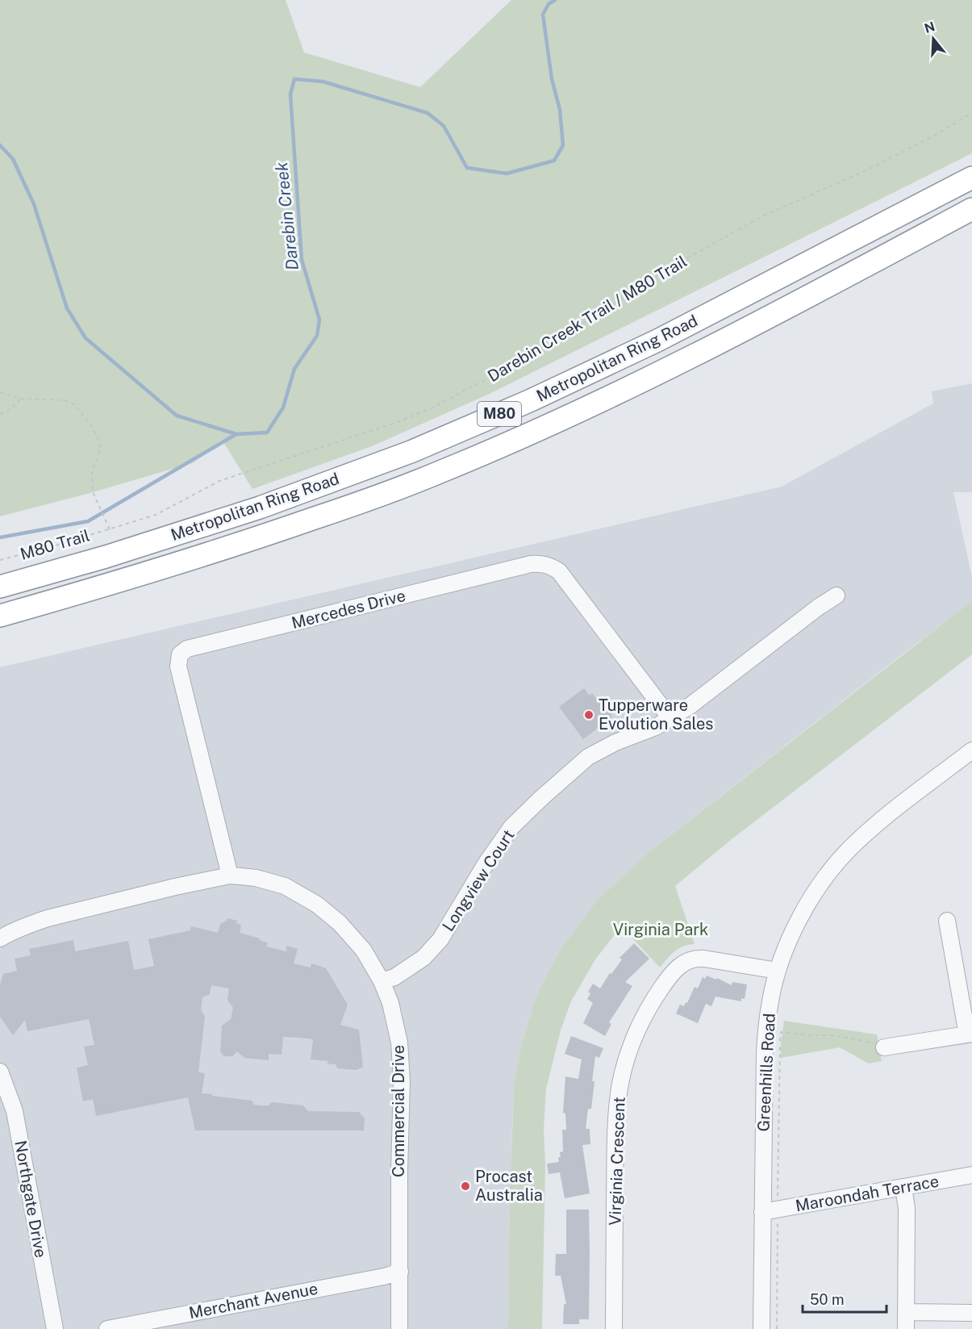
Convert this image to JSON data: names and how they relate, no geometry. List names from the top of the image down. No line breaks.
{"streets":{"highway":["Metropolitan Ring Road","M80"],"street":["Mercedes Drive","Longview Court","Greenhills Road","Commercial Drive","Virginia Crescent","Maroondah Terrace","Northgate Drive","Merchant Avenue"],"path":["Darebin Creek Trail / M80 Trail","M80 Trail"]},"crossings":[["Darebin Creek Trail / M80 Trail","M80 Trail"],["Mercedes Drive","Longview Court"],["Mercedes Drive","Commercial Drive"],["Longview Court","Commercial Drive"],["Greenhills Road","Virginia Crescent"],["Greenhills Road","Maroondah Terrace"],["Commercial Drive","Merchant Avenue"]],"water":["Darebin Creek"],"parks":["Virginia Park"],"places":["Tupperware Evolution Sales","Procast Australia"],"scale_bar":"50 m","north":"top"}
